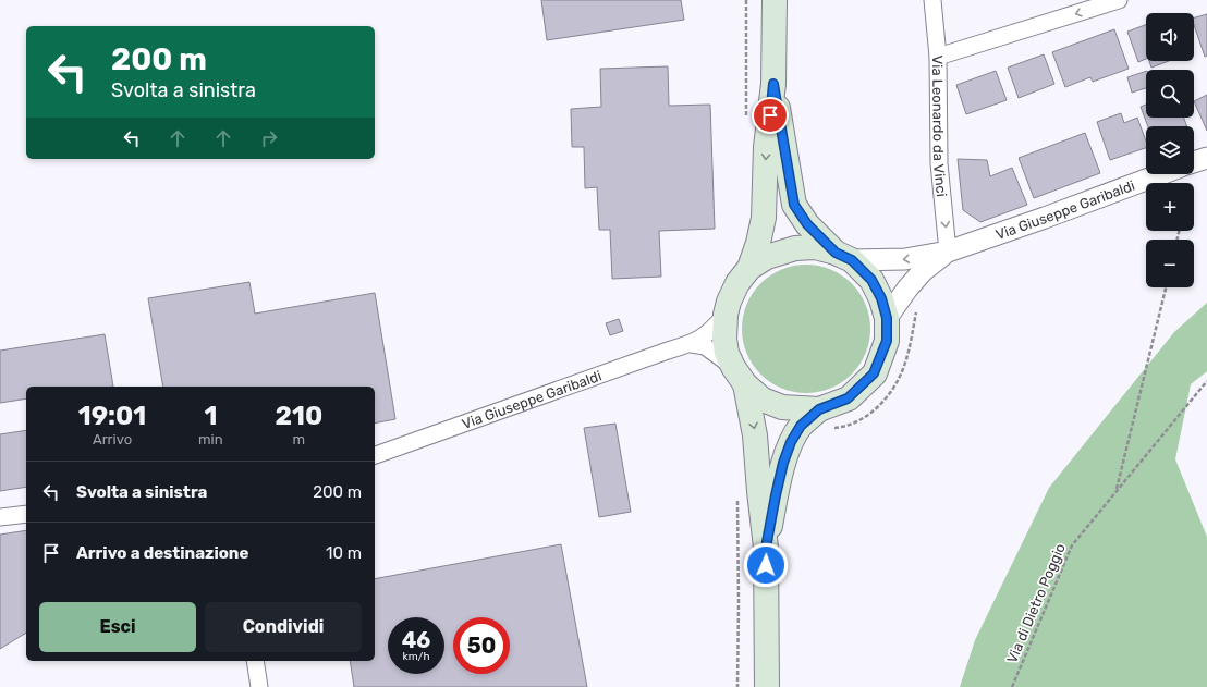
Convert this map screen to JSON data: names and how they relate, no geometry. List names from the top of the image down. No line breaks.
{"streets":{"street":["Via Leonardo da Vinci","Via Giuseppe Garibaldi"],"path":["Via di Dietro Poggio"]},"crossings":[["Via Leonardo da Vinci","Via Giuseppe Garibaldi"]],"one_way":["Via Leonardo da Vinci"],"page":{"map_buttons":["+","−"],"turn":["200 m","Svolta a sinistra"],"eta":["19:01","Arrivo","1","min","210","m"],"list":[{"name":"Svolta a sinistra","value":"200 m"},{"name":"Arrivo a destinazione","value":"10 m"}],"buttons":["Esci","Condividi"],"speed":"46 km/h","limit":"50"}}
